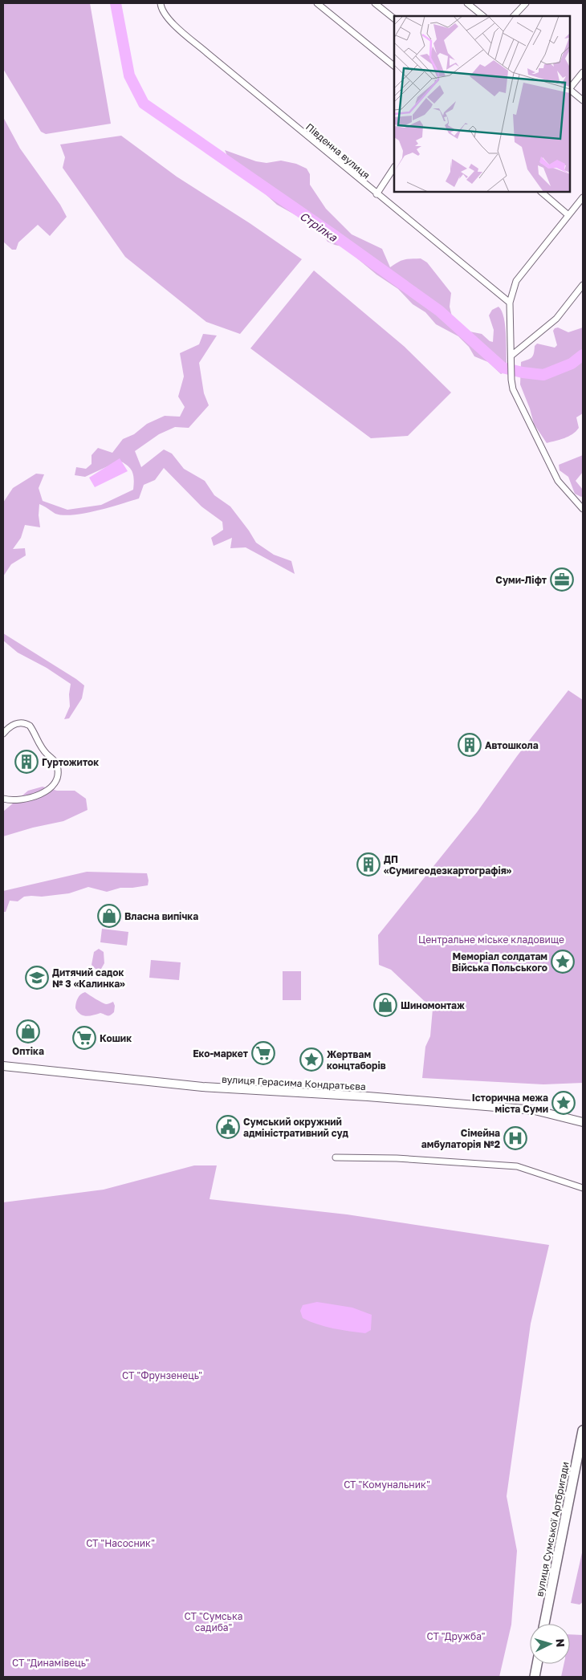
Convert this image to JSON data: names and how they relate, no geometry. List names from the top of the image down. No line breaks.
{"streets":{"main road":["вулиця Герасима Кондратьєва","вулиця Сумської Артбригади"],"street":["Південна вулиця"]},"water":["Стрілка"],"parks":["Центральне міське кладовище","СТ \"Фрунзенець\"","СТ \"Комунальник\"","СТ \"Насосник\"","СТ \"Сумська садиба\"","СТ \"Дружба\"","СТ \"Динамівець\""],"places":{"office":["Суми-Ліфт"],"building":["Автошкола","Гуртожиток","ДП «Сумигеодезкартографія»"],"shop":["Власна випічка","Шиномонтаж","Оптіка"],"place":["Меморіал солдатам Війська Польського","Жертвам концтаборів","Історична межа міста Суми"],"school or university":["Дитячий садок № 3 «Калинка»"],"supermarket":["Кошик","Еко-маркет"],"public building":["Сумський окружний адміністративний суд"],"hospital":["Сімейна амбулаторія №2"]},"north":"right"}
